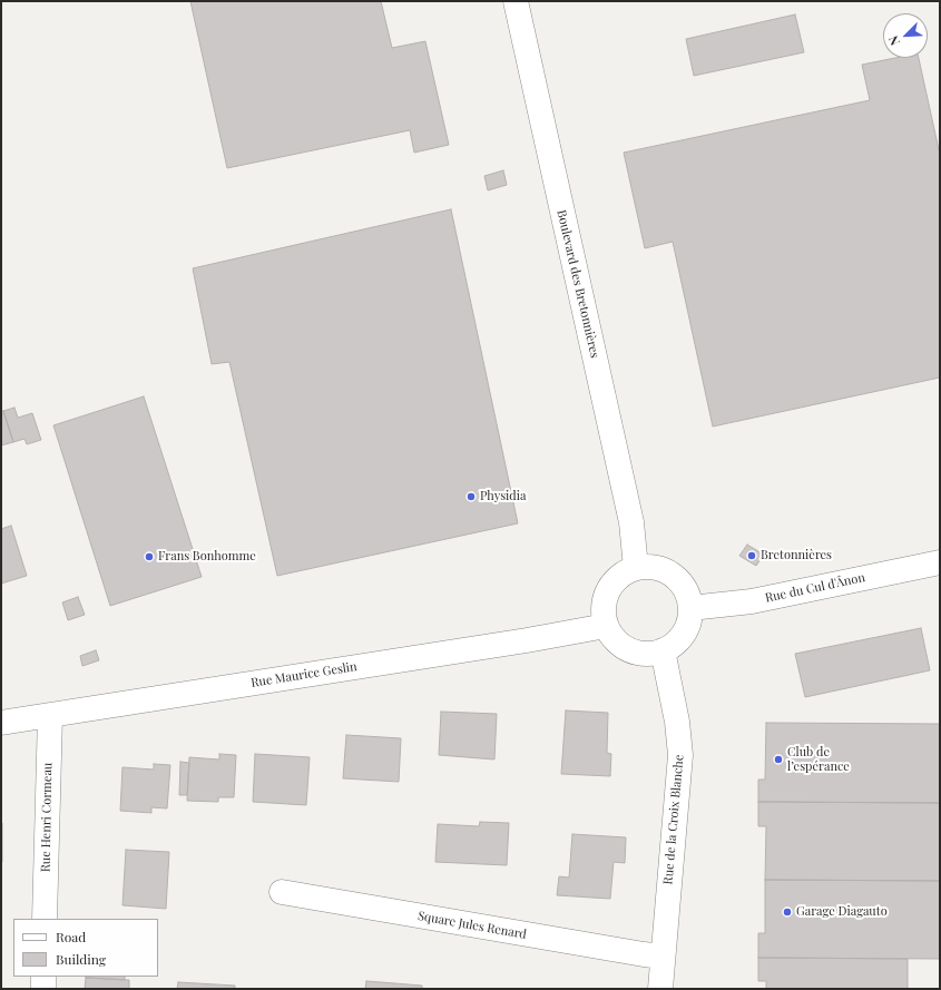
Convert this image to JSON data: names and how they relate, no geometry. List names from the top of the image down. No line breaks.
{"streets":{"street":["Boulevard des Bretonnières","Rue du Cul d'Ânon","Rue Maurice Geslin","Rue Henri Cormeau","Rue de la Croix Blanche","Square Jules Renard"]},"crossings":[["Boulevard des Bretonnières","Rue du Cul d'Ânon"],["Boulevard des Bretonnières","Rue Maurice Geslin"],["Boulevard des Bretonnières","Rue de la Croix Blanche"],["Rue du Cul d'Ânon","Rue Maurice Geslin"],["Rue du Cul d'Ânon","Rue de la Croix Blanche"],["Rue Maurice Geslin","Rue Henri Cormeau"],["Rue Maurice Geslin","Rue de la Croix Blanche"],["Rue de la Croix Blanche","Square Jules Renard"]],"places":["Physidia","Bretonnières","Frans Bonhomme","Club de l’espérance","Garage Diagauto"],"legend":["Road","Building"],"north":"bottom left"}
